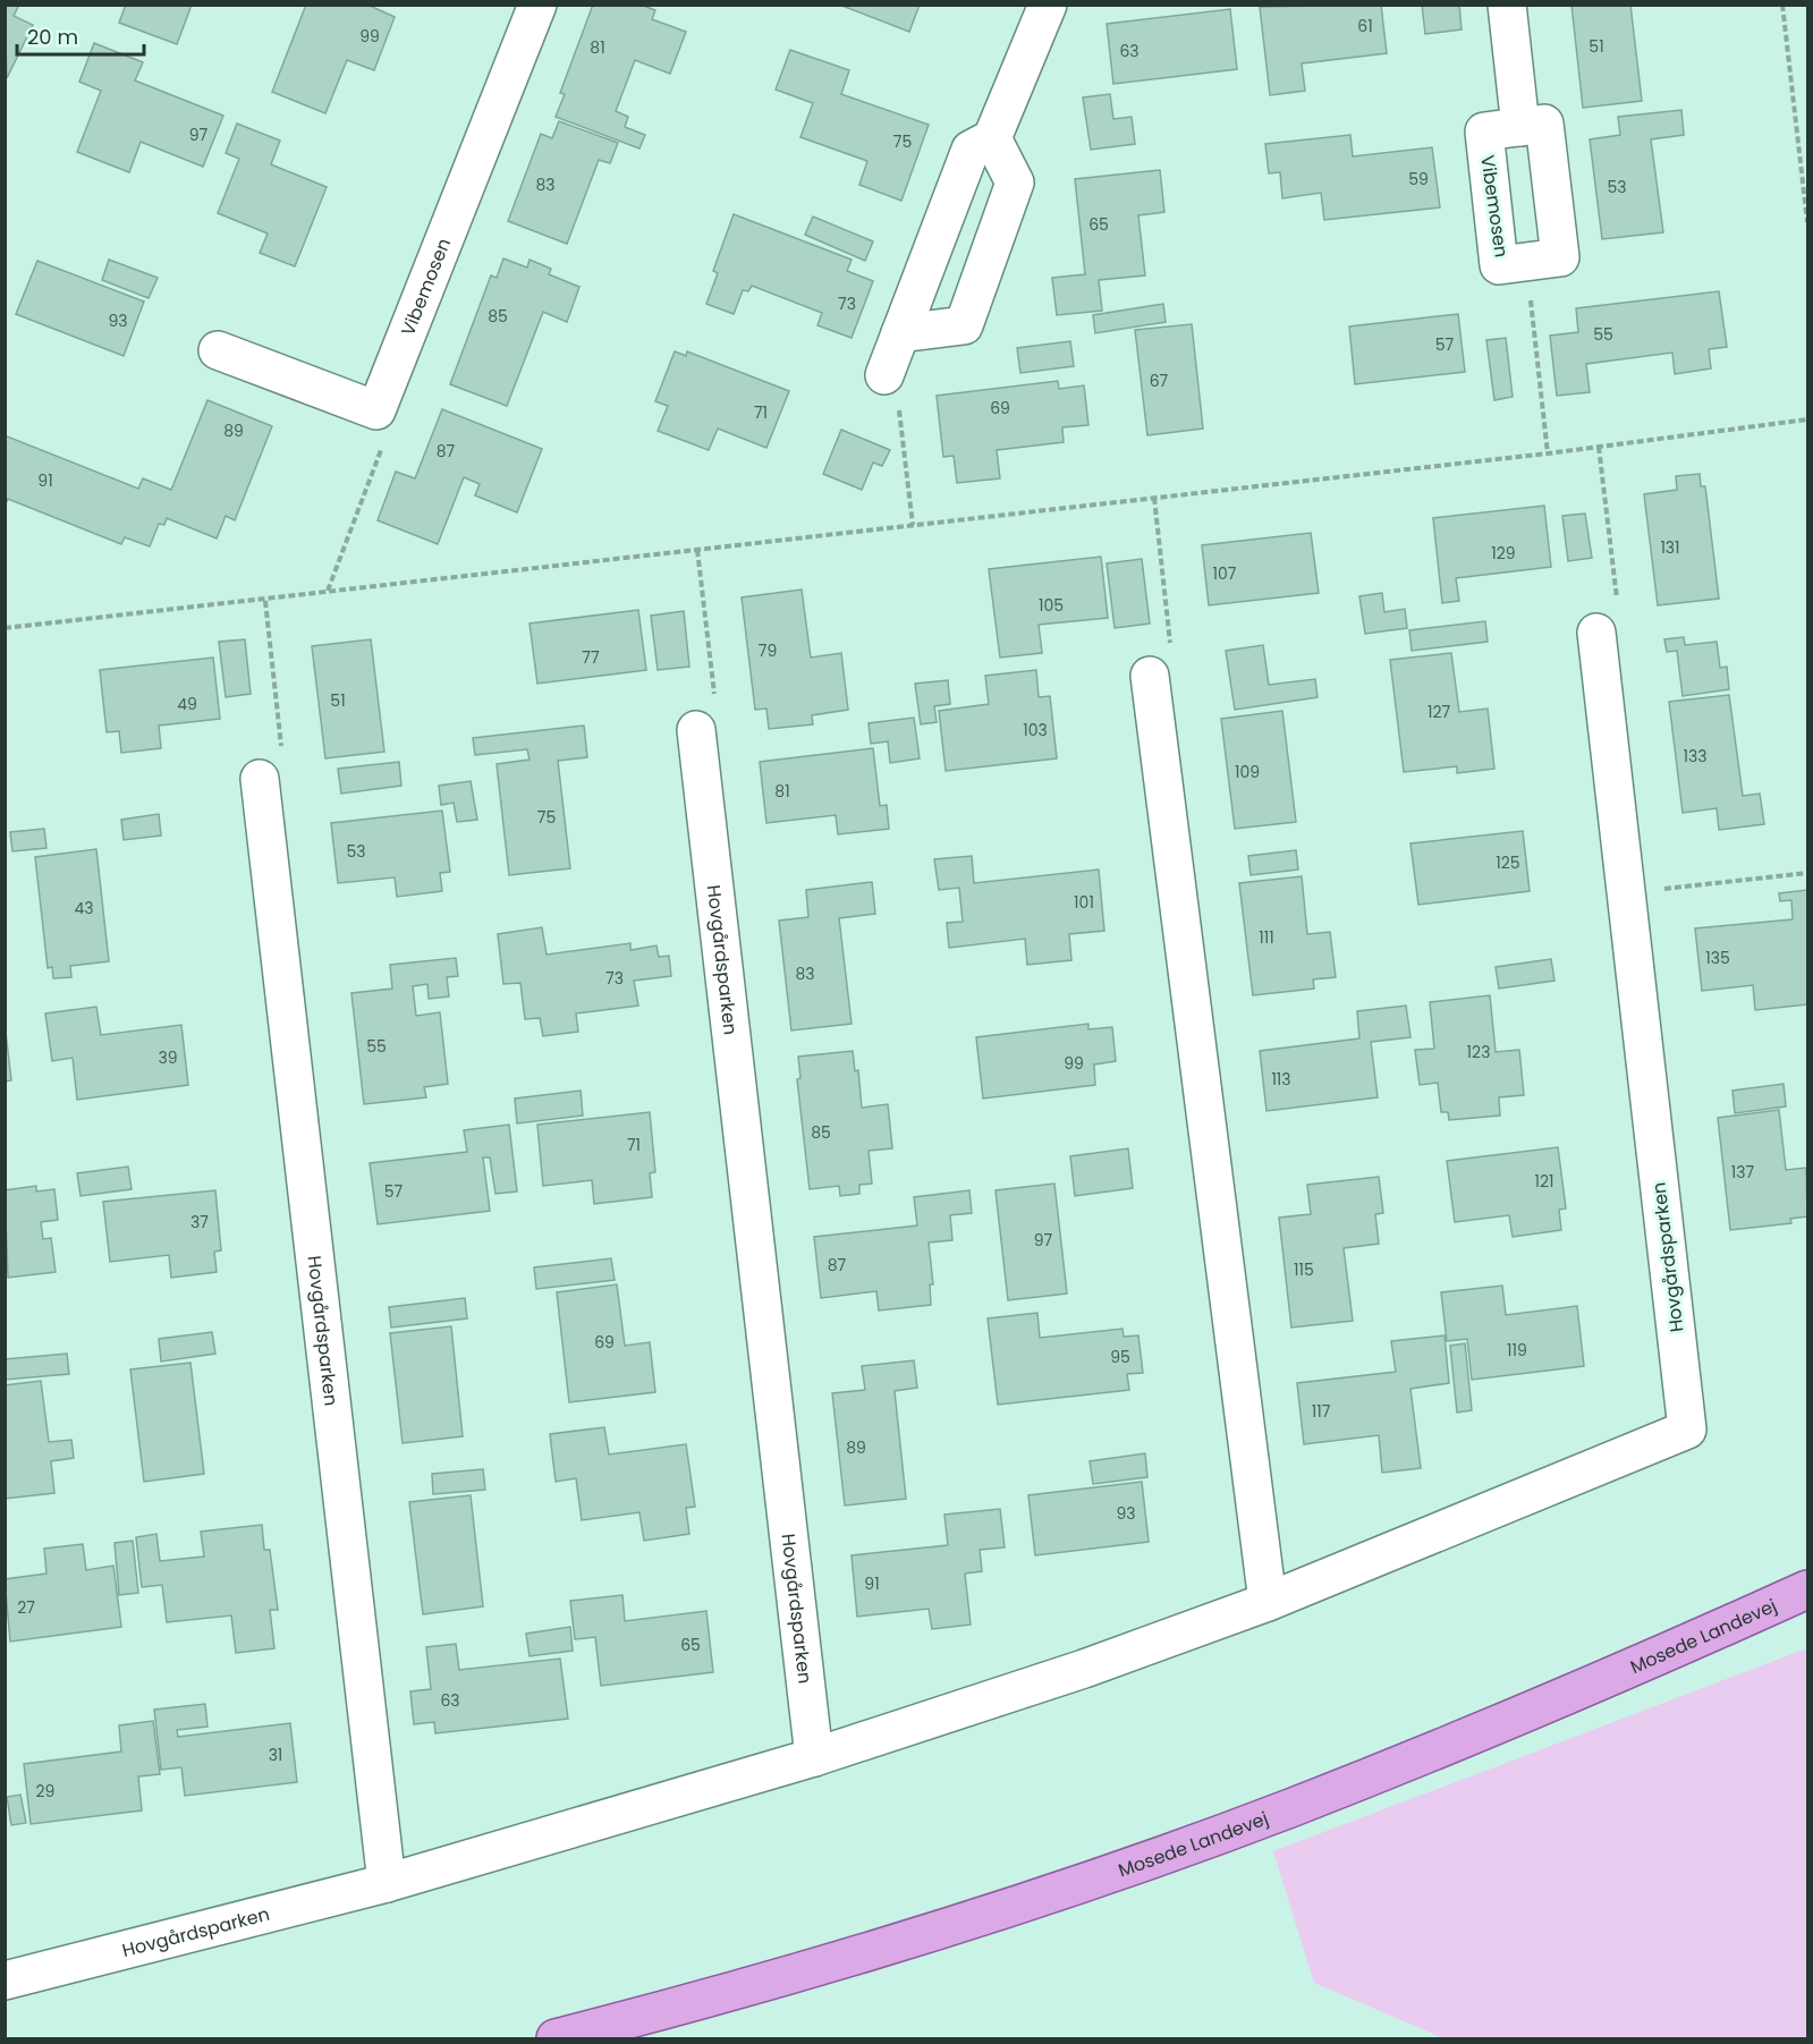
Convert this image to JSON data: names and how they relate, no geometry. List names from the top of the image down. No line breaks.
{"streets":{"main road":["Mosede Landevej"],"street":["Vibemosen","Hovgårdsparken"]},"house_numbers":["61","99","51","81","63","97","75","59","83","53","65","73","85","93","55","57","67","69","71","89","87","91","131","129","107","105","79","77","51","49","127","103","133","109","81","75","53","125","101","43","111","135","83","73","55","123","39","99","113","85","71","137","121","57","37","97","87","115","69","119","95","117","89","93","91","27","65","63","31","29"],"scale_bar":"20 m"}
